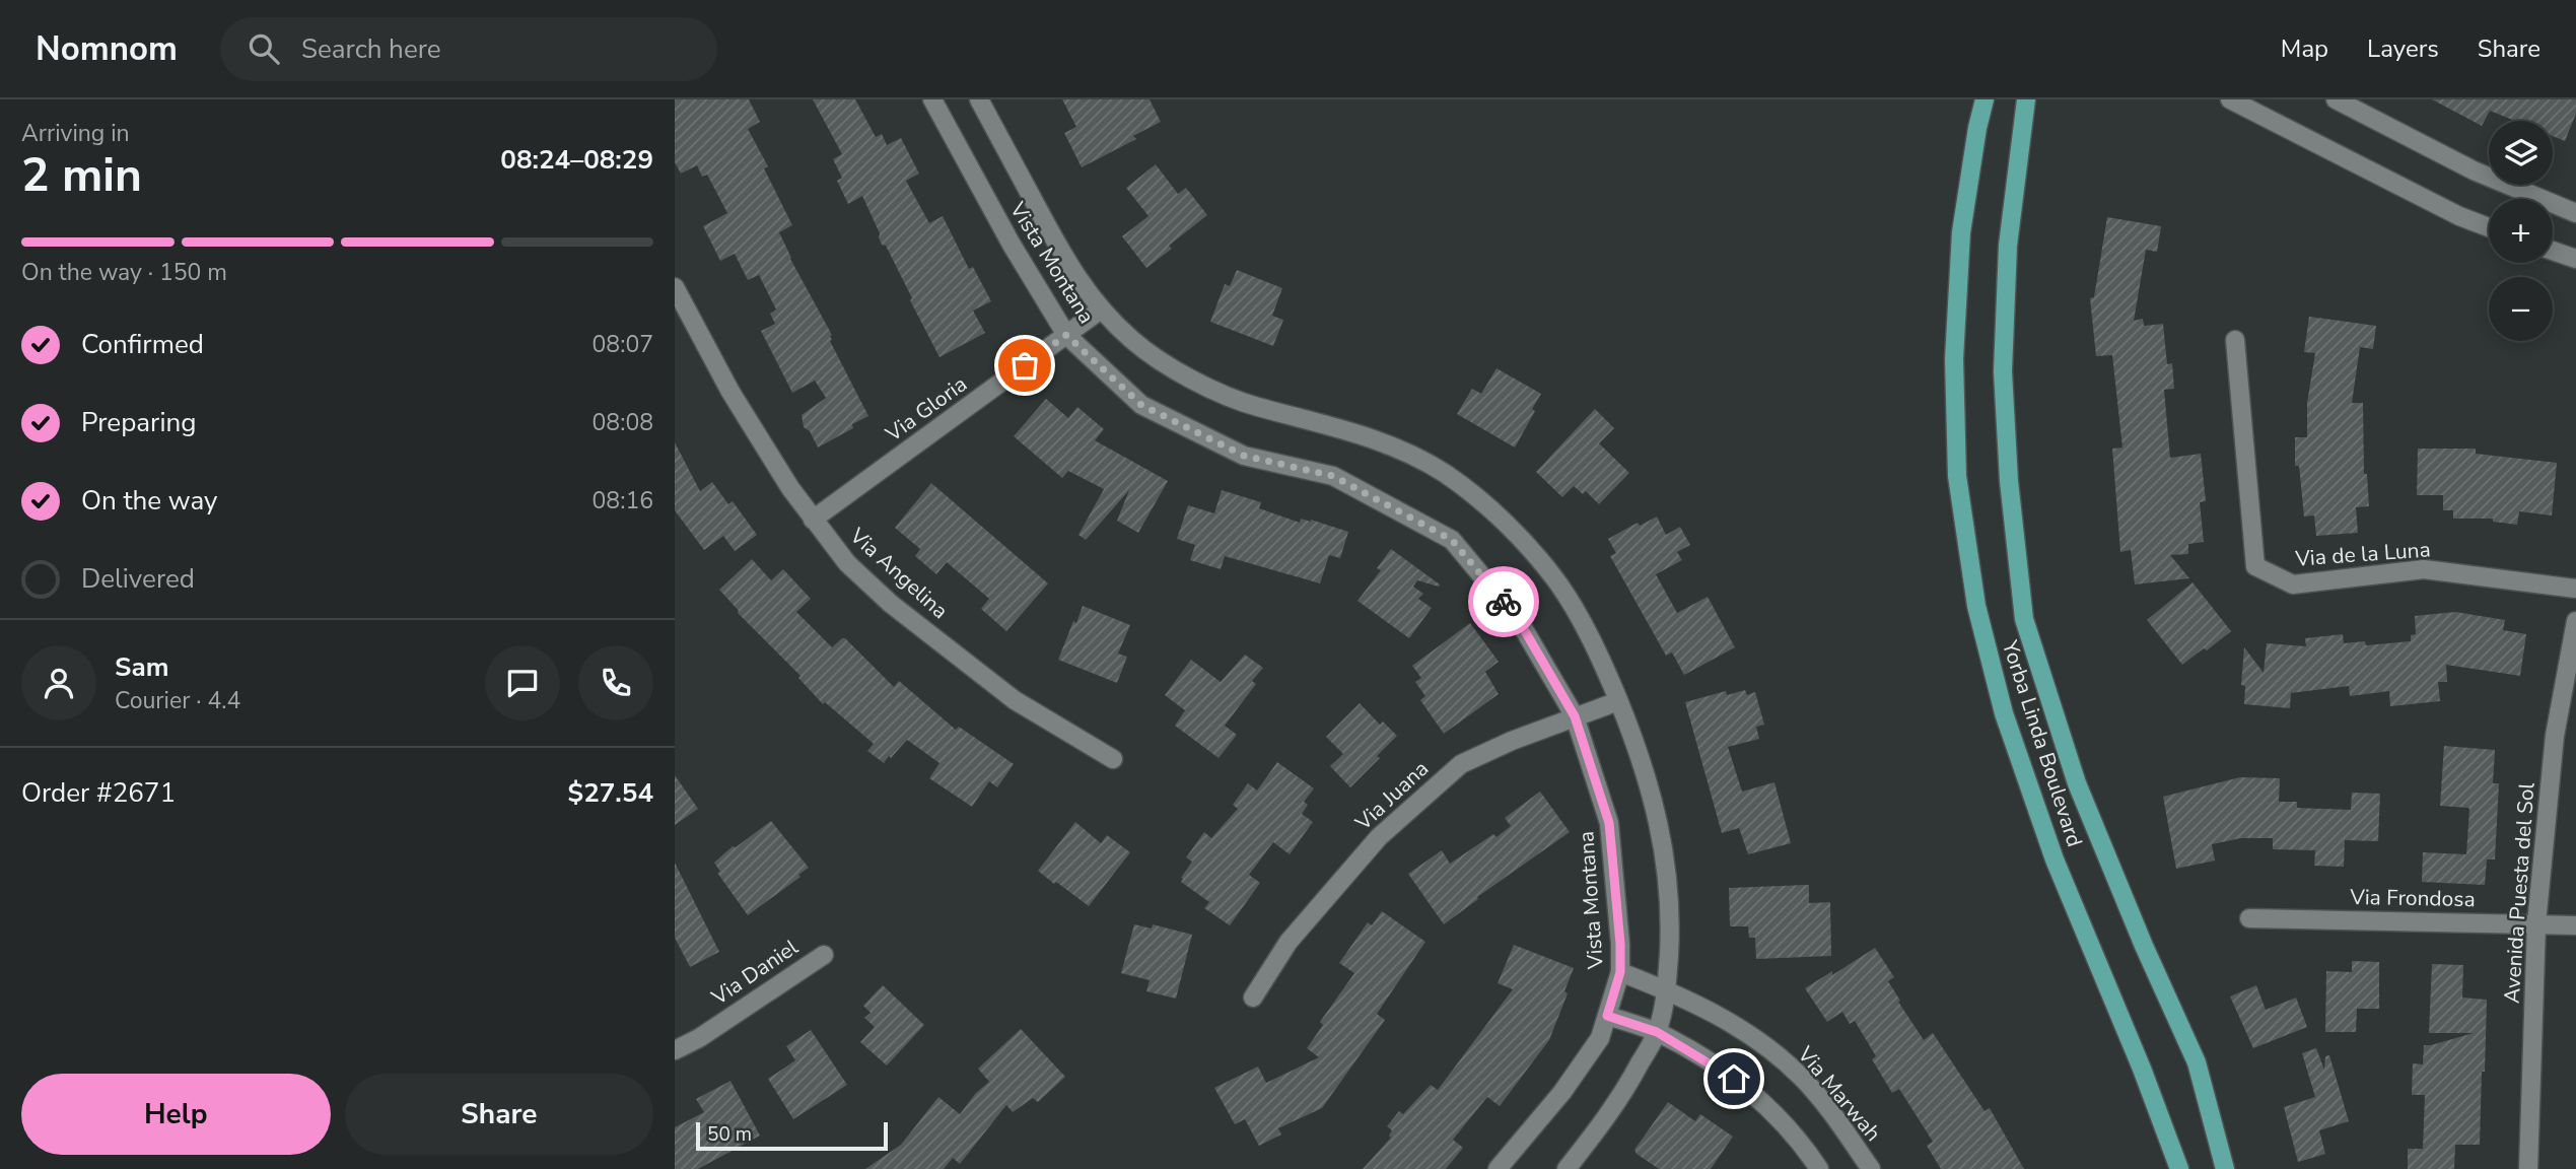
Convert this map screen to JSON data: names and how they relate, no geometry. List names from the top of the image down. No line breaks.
{"streets":{"main road":["Yorba Linda Boulevard"],"street":["Vista Montana","Via Gloria","Via de la Luna","Via Angelina","Via Juana","Avenida Puesta del Sol","Via Frondosa","Via Daniel","Via Marwah"]},"crossings":[["Vista Montana","Via Gloria"],["Vista Montana","Via Juana"],["Vista Montana","Via Marwah"],["Via Gloria","Via Angelina"],["Avenida Puesta del Sol","Via Frondosa"]],"scale_bar":"50 m","page":{"header":"Nomnom","search":"Search here","nav":["Map","Layers","Share"],"heading":["2 min","Arriving in","08:24–08:29"],"panel":["Sam","Courier · 4.4","Order #2671","$27.54"],"map_buttons":["+","−"],"bar":"On the way · 150 m","list":[["Confirmed","08:07"],["Preparing","08:08"],["On the way","08:16"],"Delivered"],"buttons":["Help","Share"],"scale":"50 m"}}
